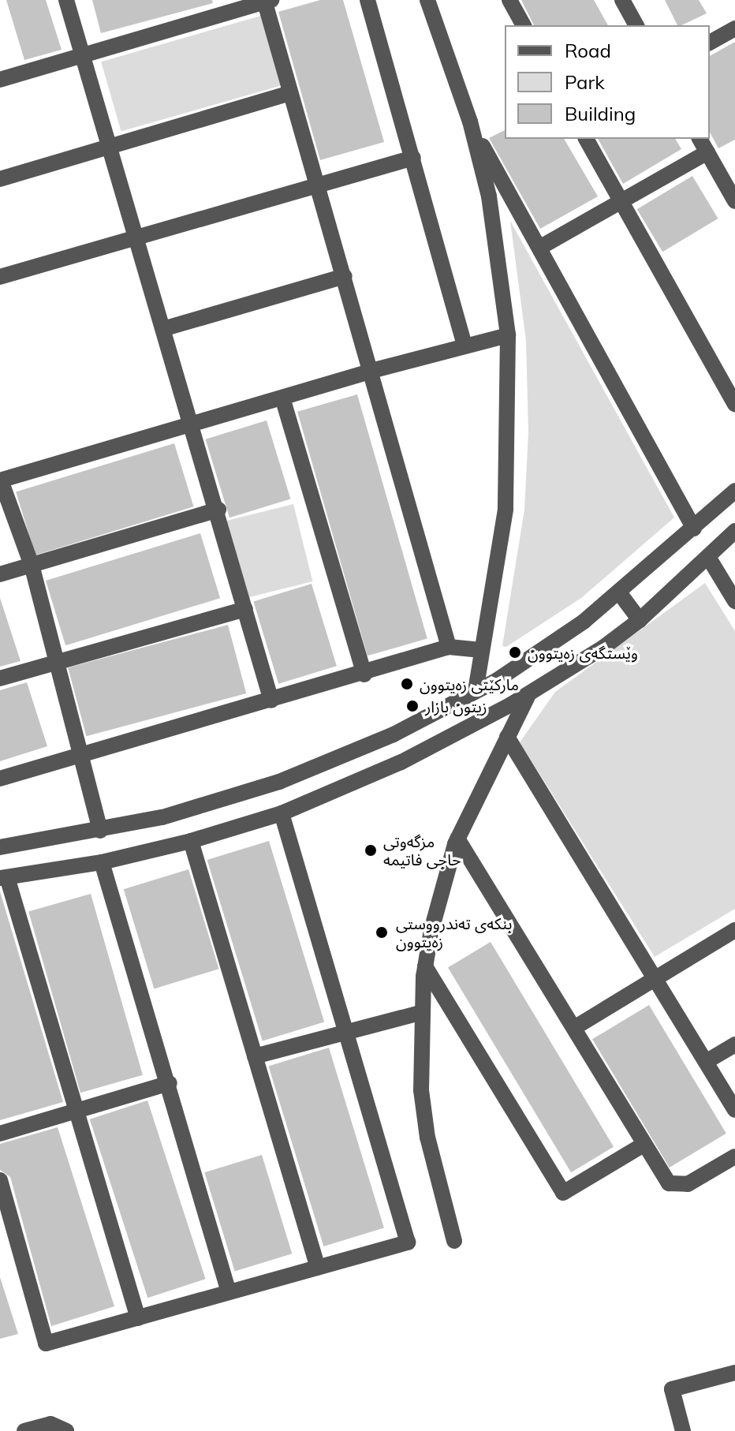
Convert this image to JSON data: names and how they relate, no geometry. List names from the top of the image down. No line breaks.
{"places":["وێستگەی زەیتوون","مارکێتی زەیتوون","زيتون بازار","مزگەوتی حاجی فاتیمە","بنکەی تەندرووستی زەیتوون"],"legend":["Road","Park","Building"]}
